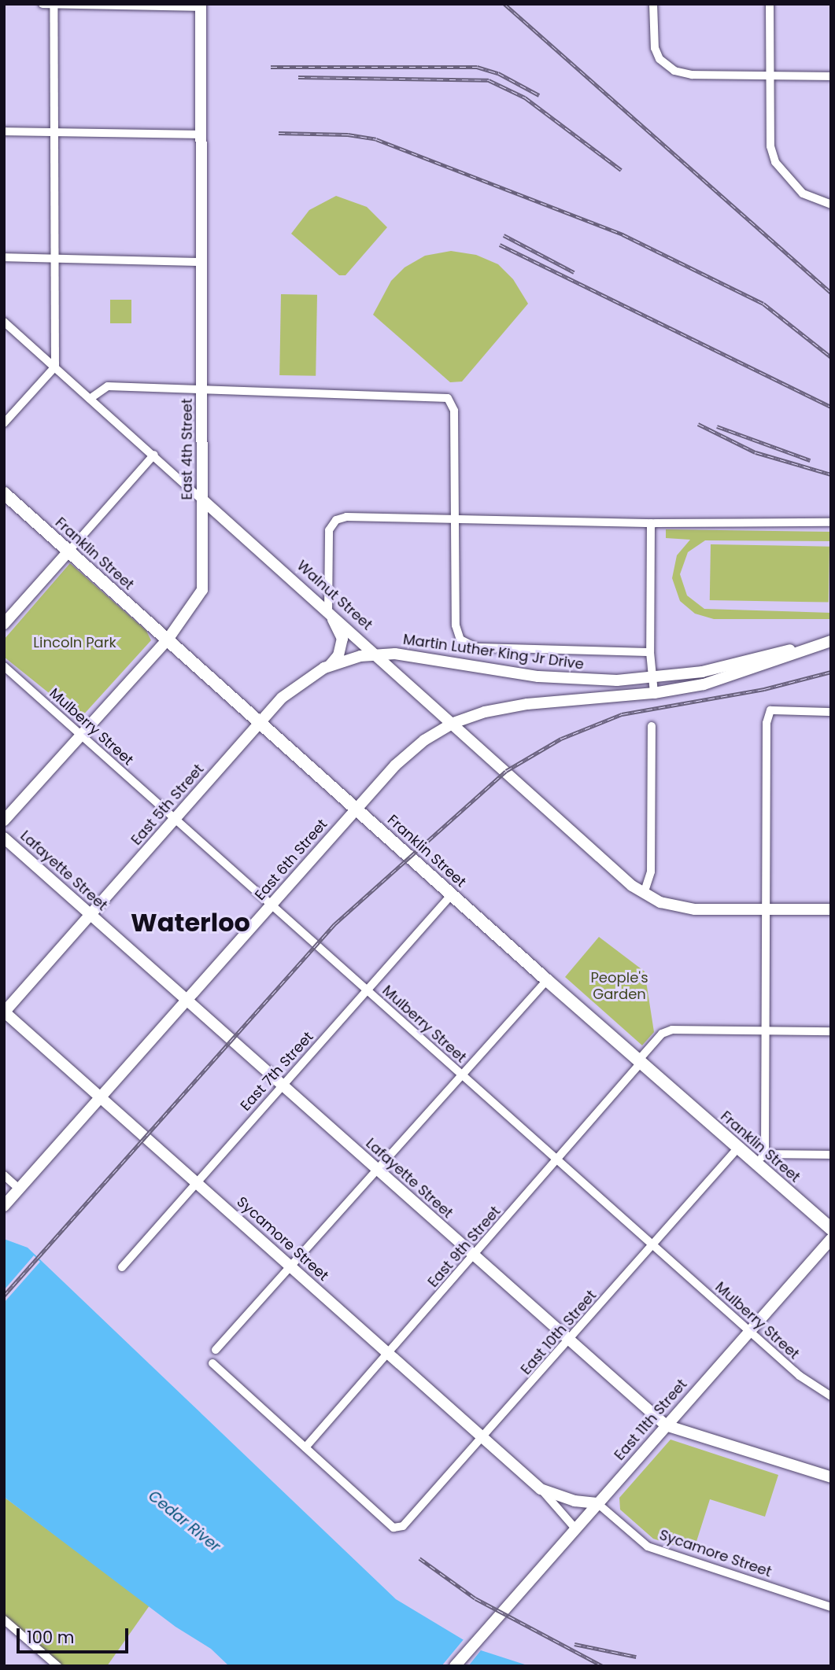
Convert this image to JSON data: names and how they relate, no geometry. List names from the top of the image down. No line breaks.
{"streets":{"main road":["East 4th Street","Franklin Street","Walnut Street","Martin Luther King Jr Drive","East 5th Street","East 6th Street","Lafayette Street","Sycamore Street","East 11th Street"],"street":["Mulberry Street","East 7th Street","East 9th Street","East 10th Street"]},"crossings":[["East 4th Street","Franklin Street"],["East 4th Street","Walnut Street"],["East 4th Street","Mulberry Street"],["Franklin Street","East 5th Street"],["Franklin Street","East 6th Street"],["Franklin Street","East 7th Street"],["Franklin Street","East 9th Street"],["Franklin Street","East 10th Street"],["Walnut Street","Martin Luther King Jr Drive"],["Walnut Street","East 5th Street"],["Walnut Street","East 6th Street"],["Martin Luther King Jr Drive","East 5th Street"],["Martin Luther King Jr Drive","East 6th Street"],["Mulberry Street","East 5th Street"],["Mulberry Street","East 6th Street"],["Mulberry Street","East 7th Street"],["Mulberry Street","East 9th Street"],["Mulberry Street","East 10th Street"],["Mulberry Street","East 11th Street"],["East 5th Street","Lafayette Street"],["East 5th Street","Sycamore Street"],["East 6th Street","Lafayette Street"],["East 6th Street","Sycamore Street"],["Lafayette Street","East 7th Street"],["Lafayette Street","East 9th Street"],["Lafayette Street","East 10th Street"],["Lafayette Street","East 11th Street"],["East 7th Street","Sycamore Street"],["Sycamore Street","East 9th Street"],["Sycamore Street","East 10th Street"],["Sycamore Street","East 11th Street"],["East 9th Street","East 10th Street"]],"districts":["Waterloo"],"water":["Cedar River"],"parks":["Lincoln Park","People's Garden"],"scale_bar":"100 m"}
